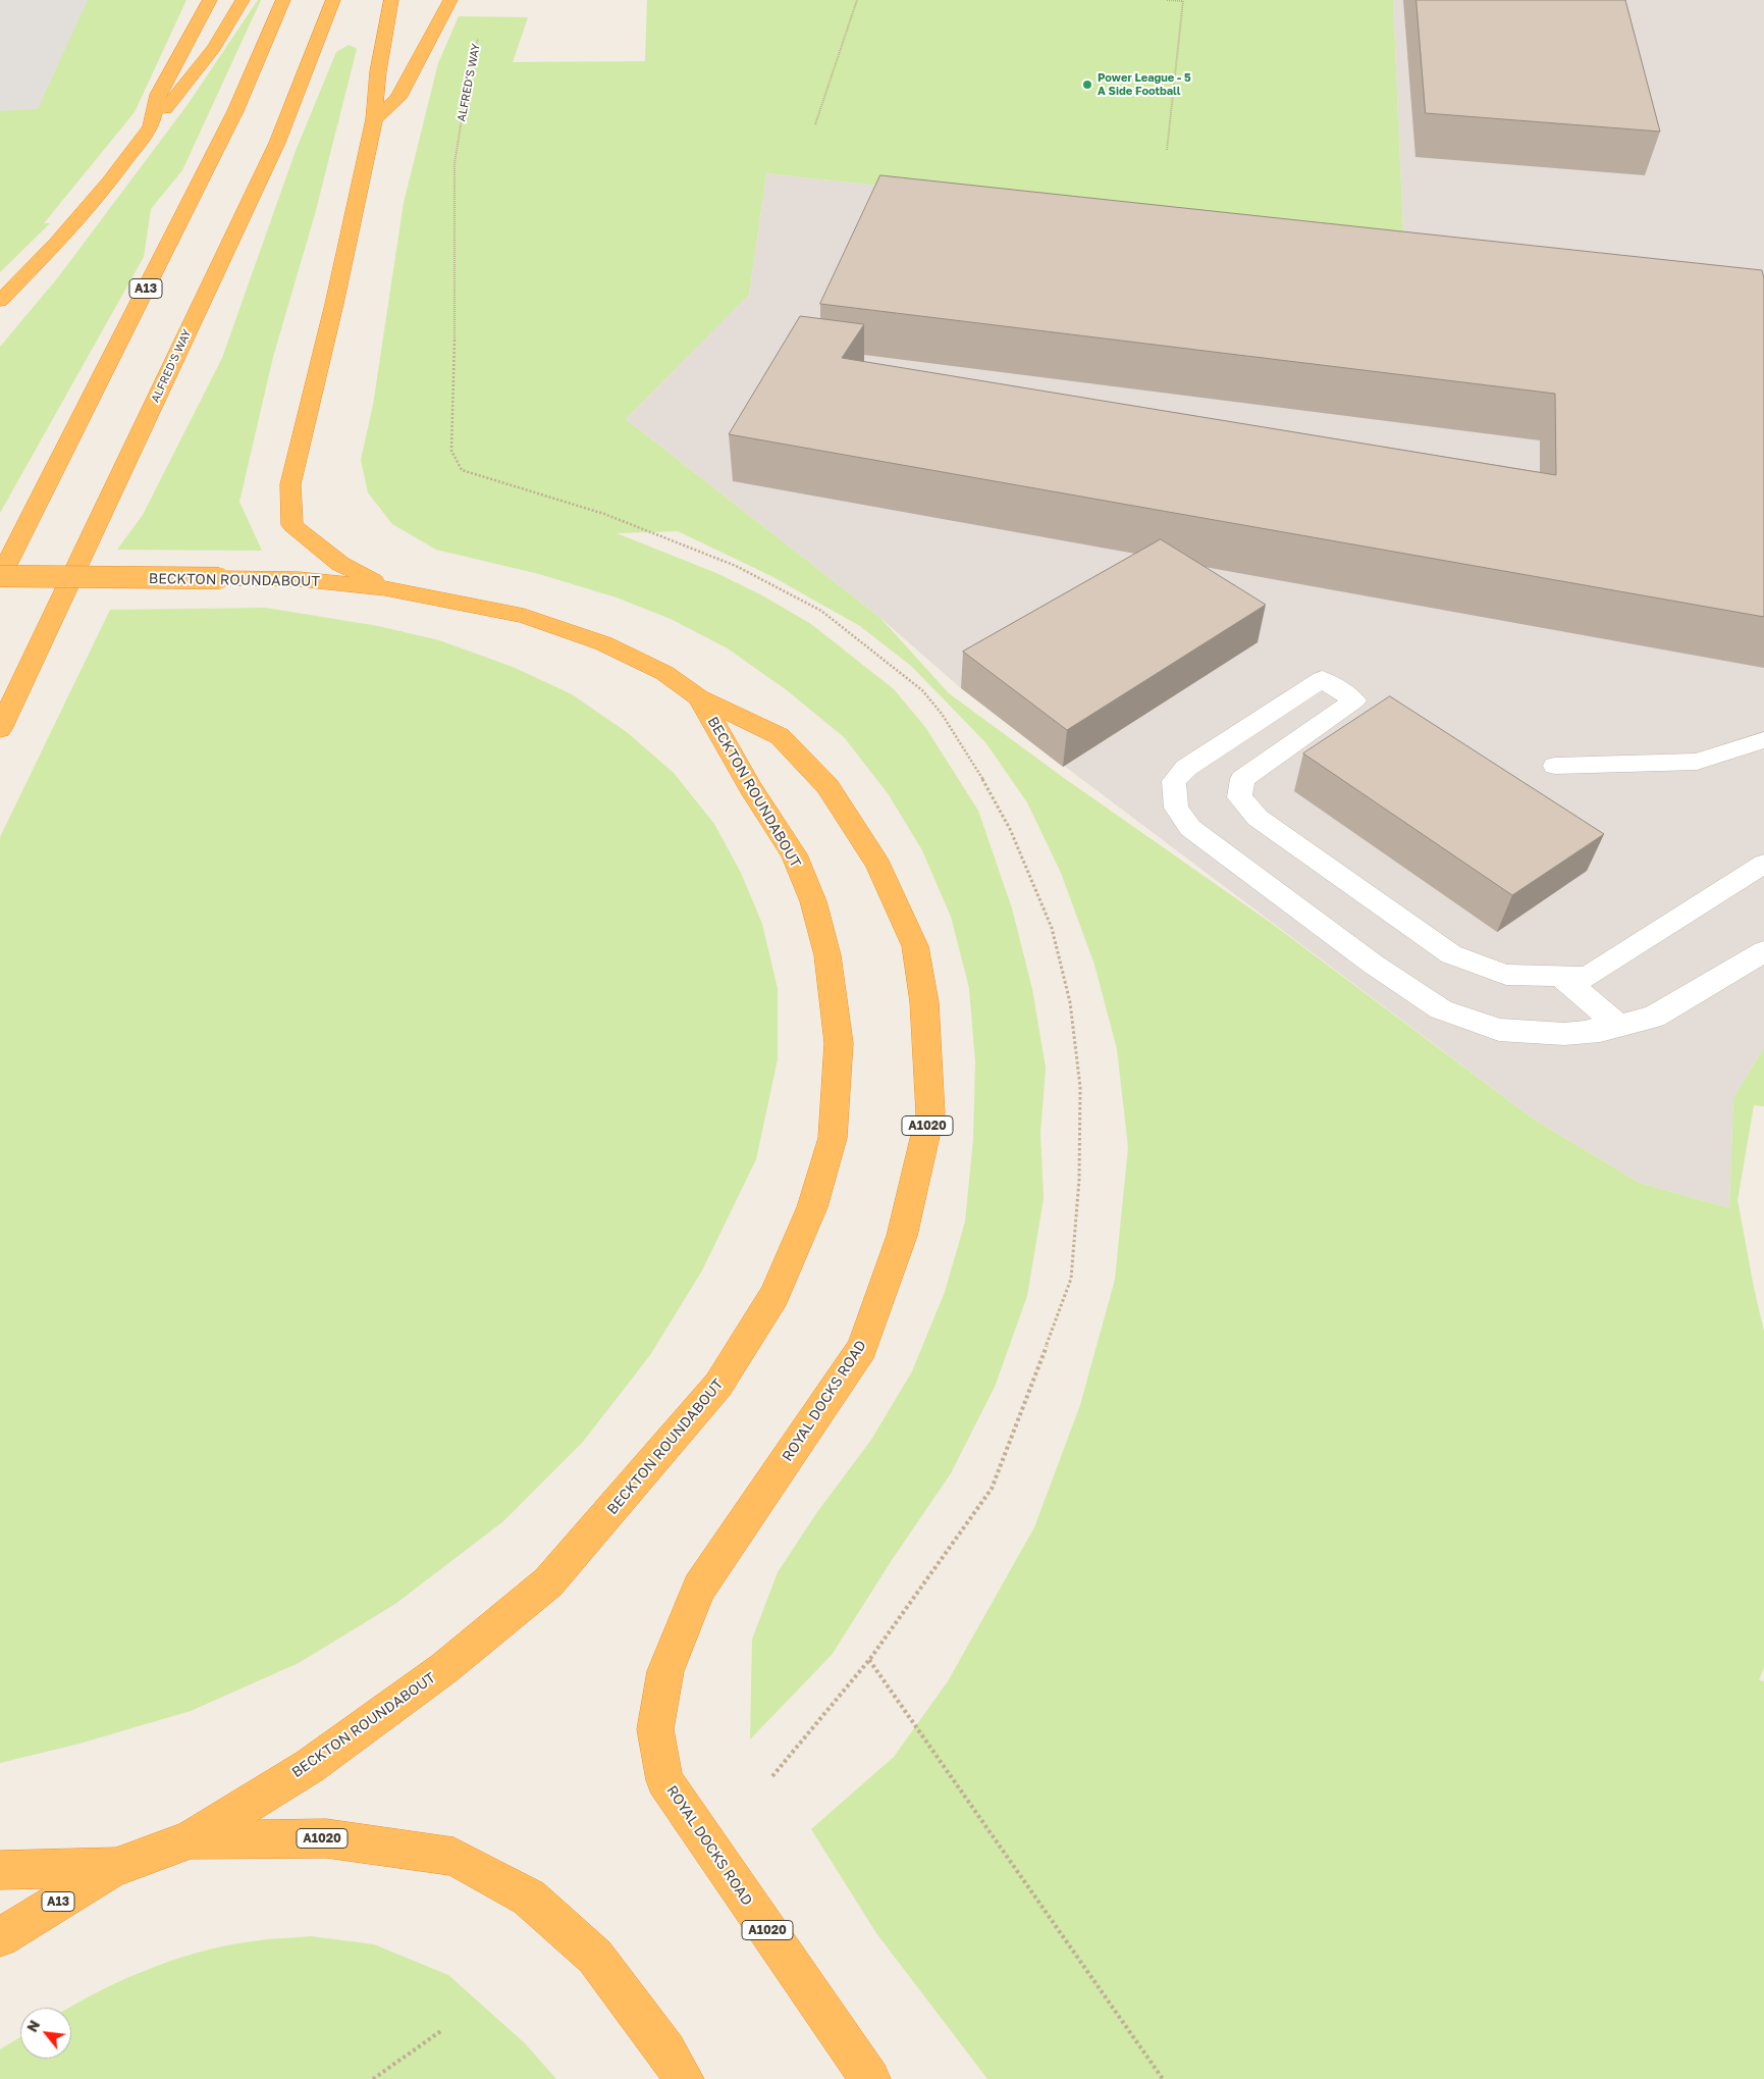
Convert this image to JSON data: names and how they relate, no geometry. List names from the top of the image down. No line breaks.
{"streets":{"highway":["ALFRED'S WAY","A13","BECKTON ROUNDABOUT","A1020","ROYAL DOCKS ROAD"]},"crossings":[["A13","BECKTON ROUNDABOUT"],["BECKTON ROUNDABOUT","A1020"],["BECKTON ROUNDABOUT","ROYAL DOCKS ROAD"]],"places":["Power League - 5 A Side Football"],"north":"top left"}
